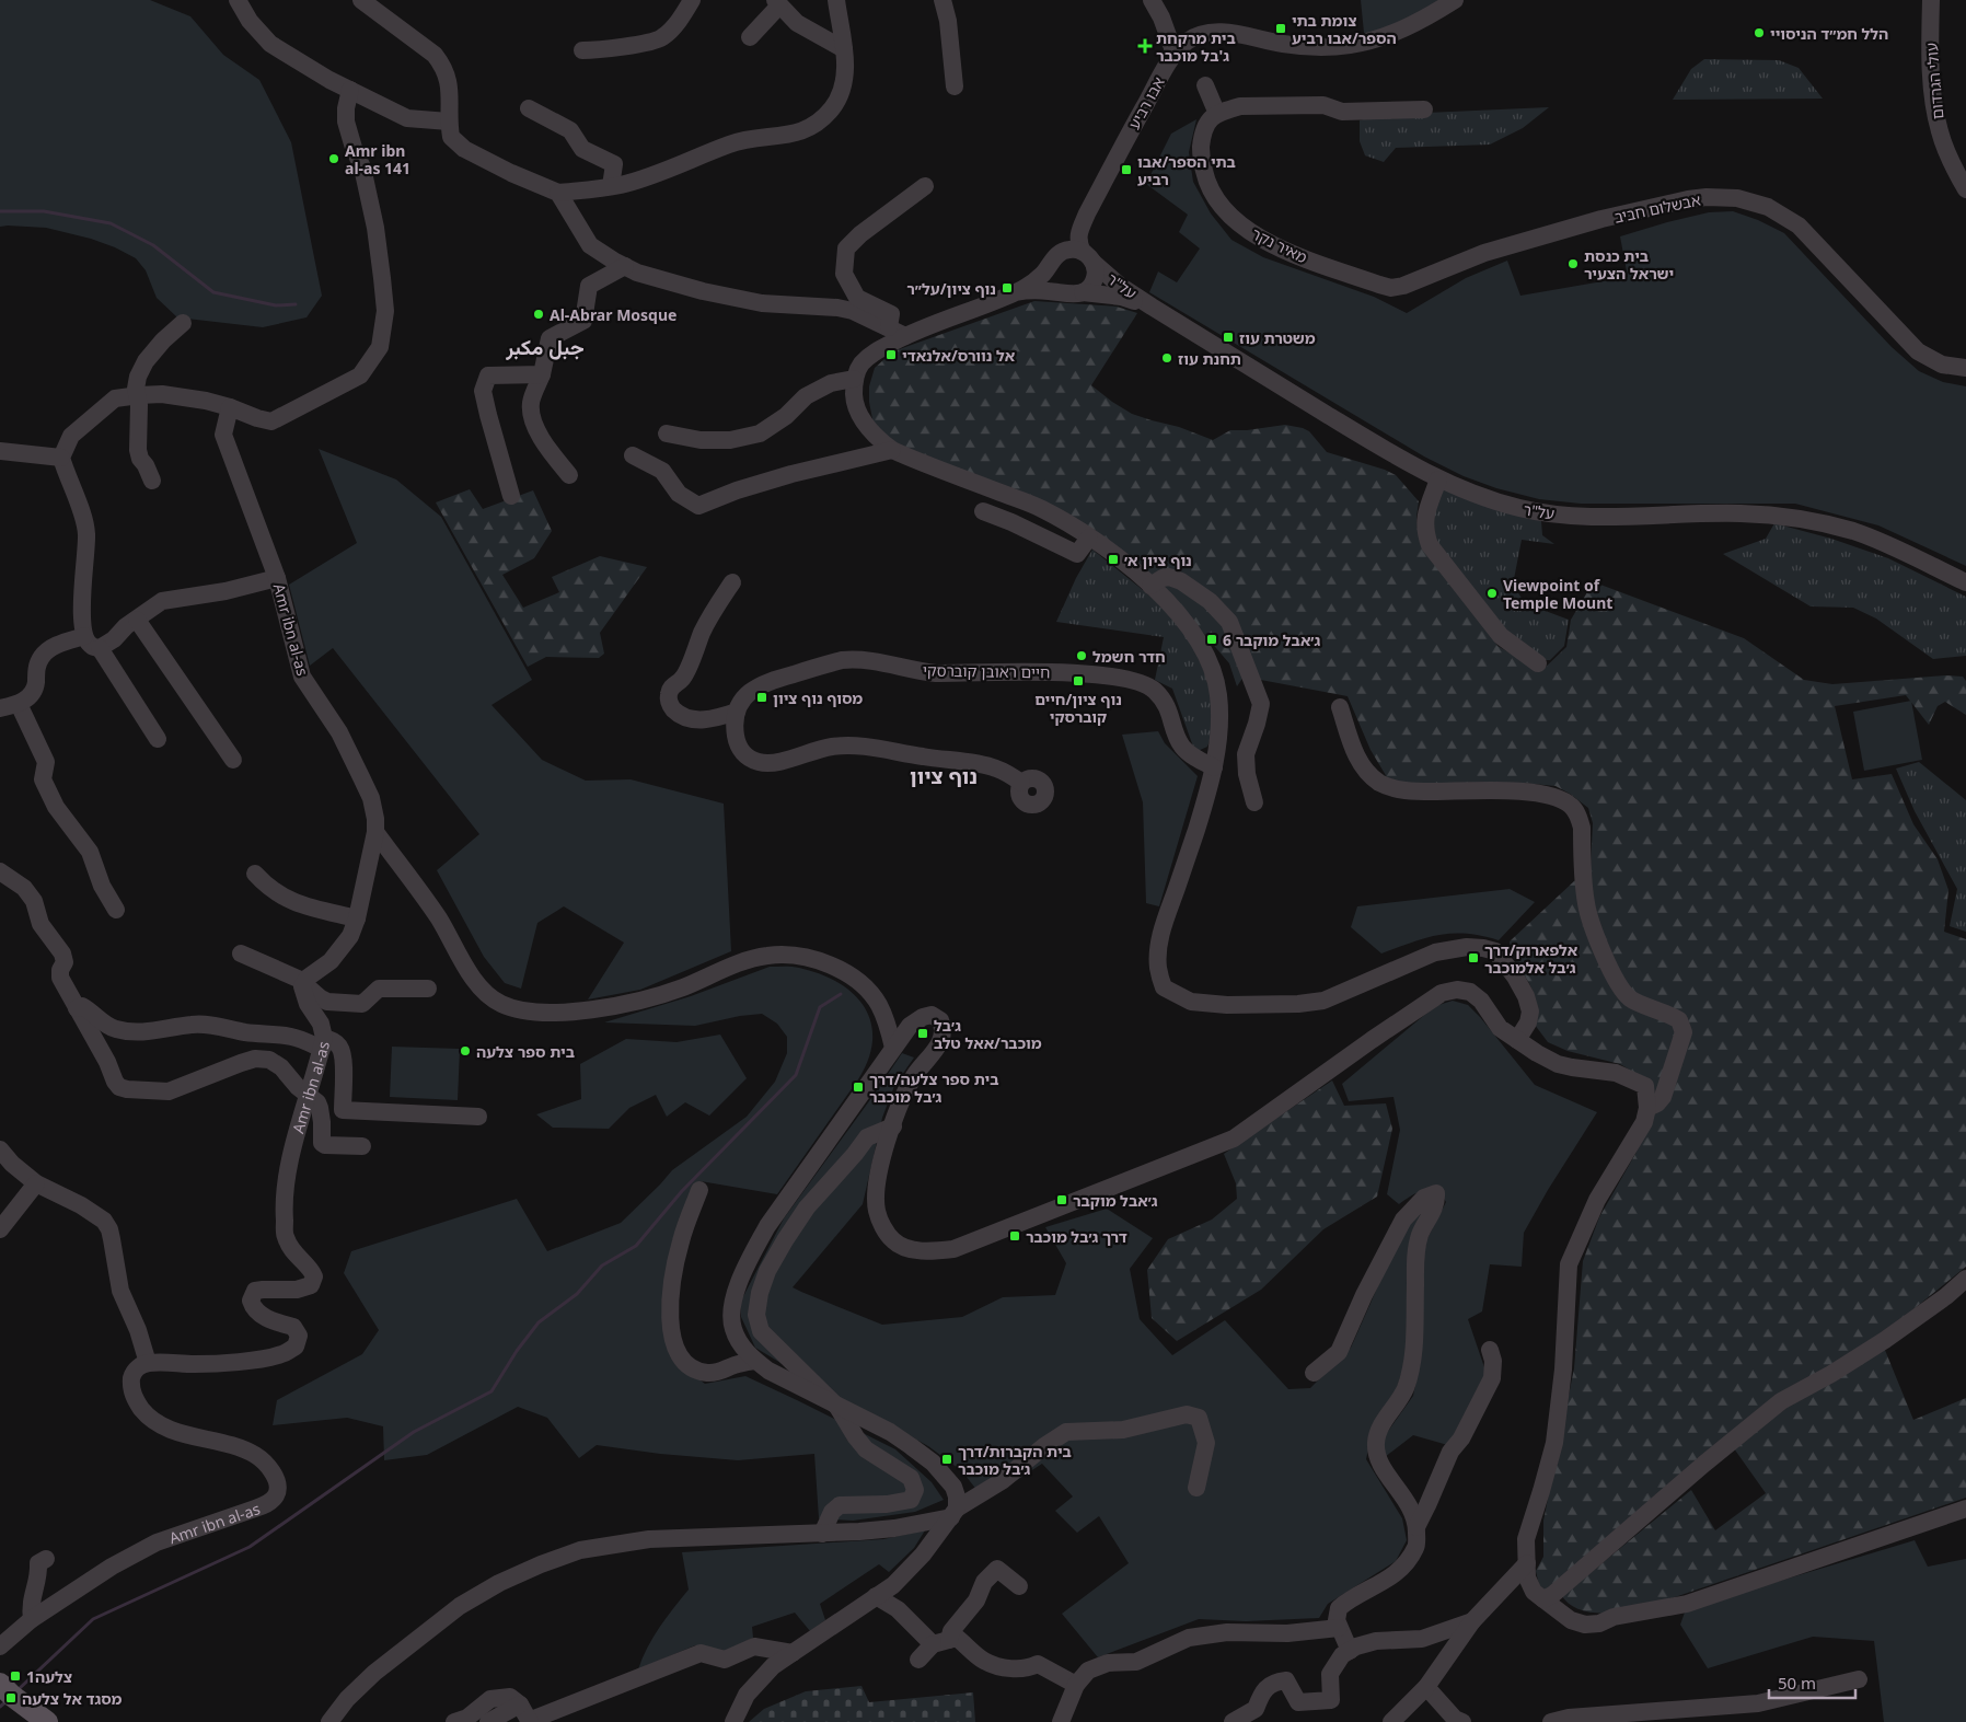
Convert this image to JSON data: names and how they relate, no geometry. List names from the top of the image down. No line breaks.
{"streets":{"street":["עולי הגרדום","אבו רביע","אבשלום חביב","מאיר נקר","על\"ר","Amr ibn al-as","חיים ראובן קוברסקי"]},"crossings":[["אבו רביע","על\"ר"],["אבשלום חביב","מאיר נקר"]],"districts":["جبل مكبر","נוף ציון"],"places":{"transit":["צומת בתי הספר/אבו רביע","בתי הספר/אבו רביע","נוף ציון/על״ר","משטרת עוז","אל נוורס/אלנאדי","נוף ציון א׳","ג׳אבל מוקבר 6","נוף ציון/חיים קוברסקי","מסוף נוף ציון","אלפארוק/דרך ג׳בל אלמוכבר","ג׳בל מוכבר/אאל טלב","בית ספר צלעה/דרך ג׳בל מוכבר","ג׳אבל מוקבר","דרך ג׳בל מוכבר","בית הקברות/דרך ג׳בל מוכבר","צלעה1","מסגד אל צלעה"],"other":["הלל חמ״ד הניסויי","Amr ibn al-as 141","בית כנסת ישראל הצעיר","Al-Abrar Mosque","תחנת עוז","Viewpoint of Temple Mount","חדר חשמל","בית ספר צלעה"],"health":["בית מרקחת ג'בל מוכבר"]},"scale_bar":"50 m"}
